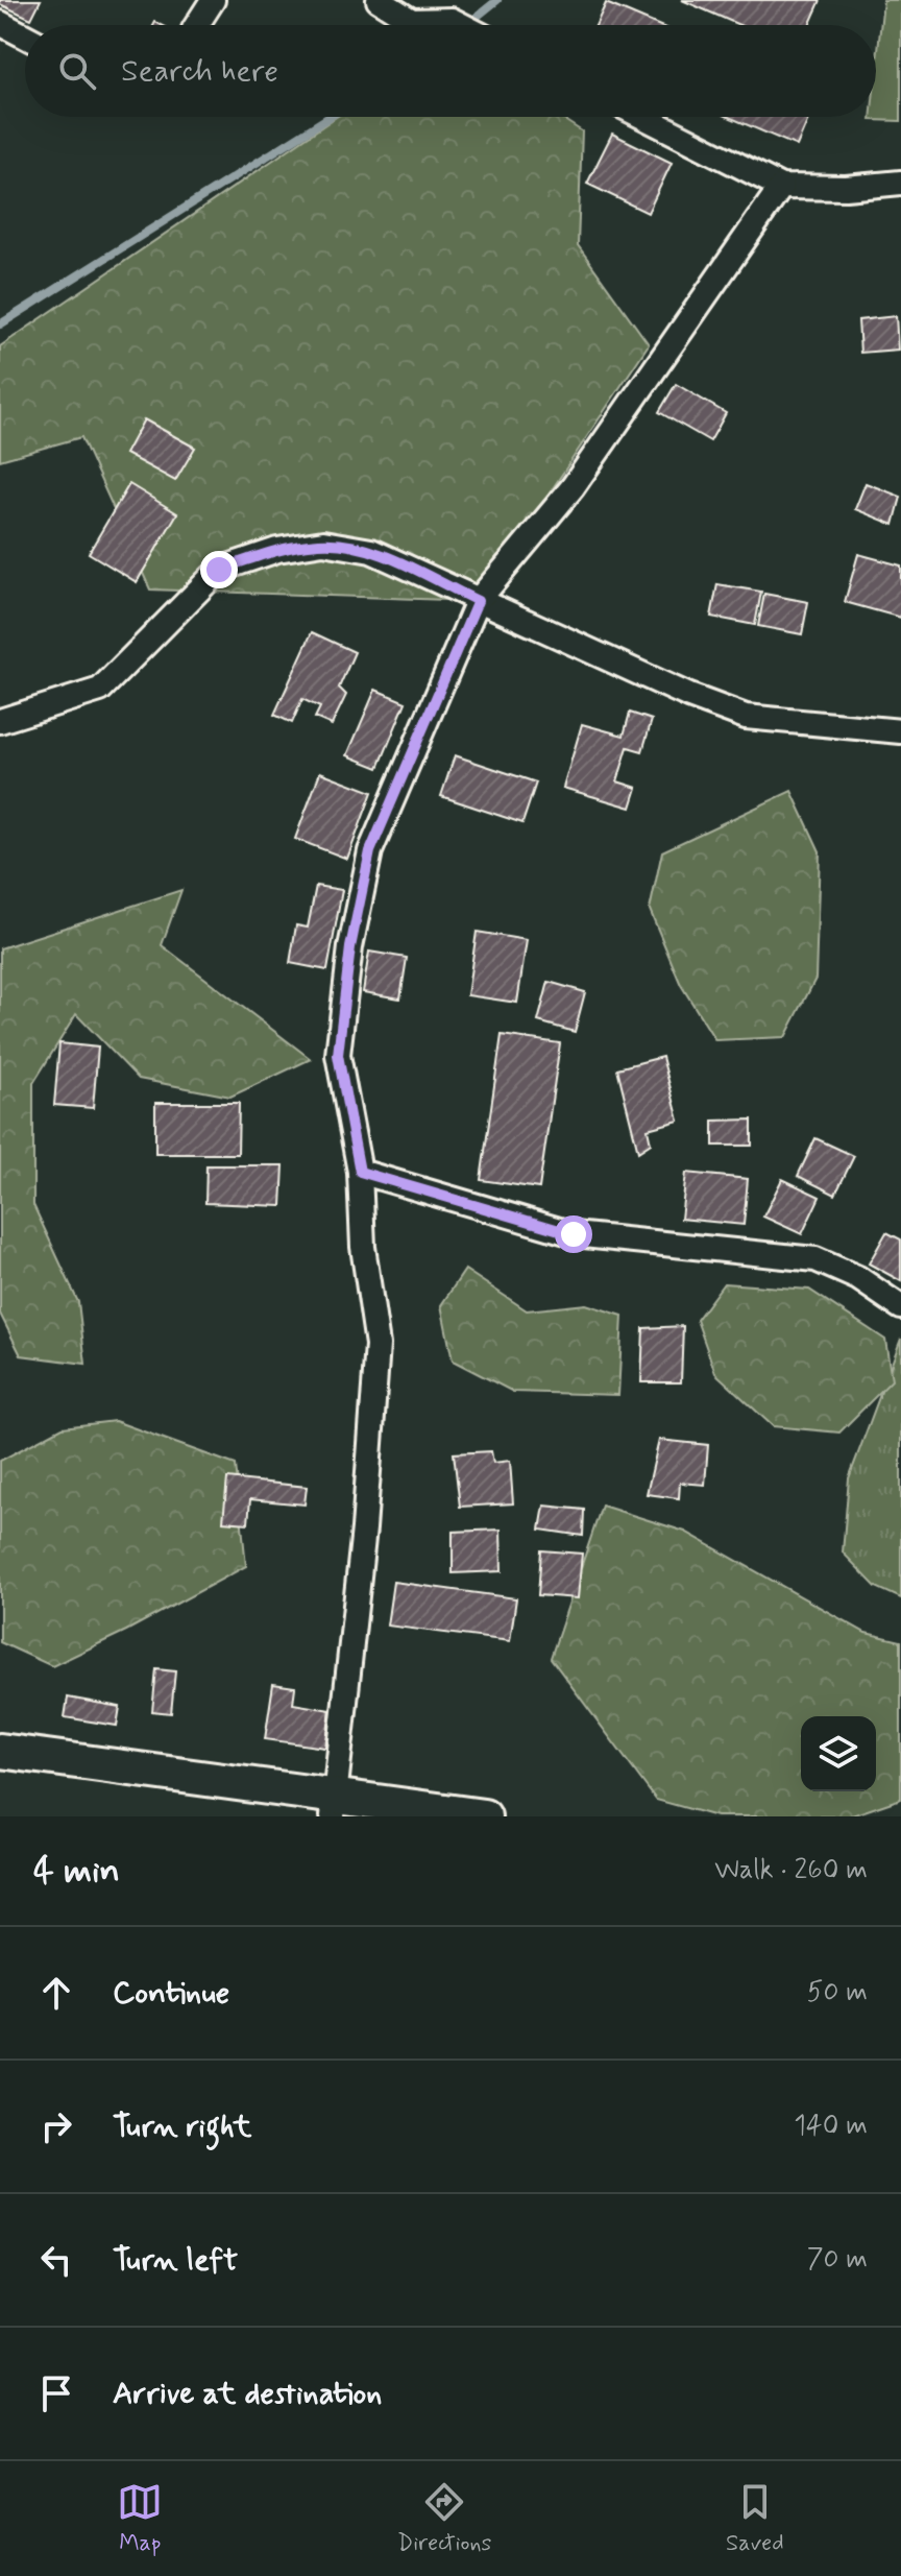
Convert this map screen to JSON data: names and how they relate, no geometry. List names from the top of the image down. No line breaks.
{"page":{"search":"Search here","heading":["4 min","Walk · 260 m"],"list":[["Continue","50 m"],["Turn right","140 m"],["Turn left","70 m"],"Arrive at destination"],"nav":["Map","Directions","Saved"]}}
